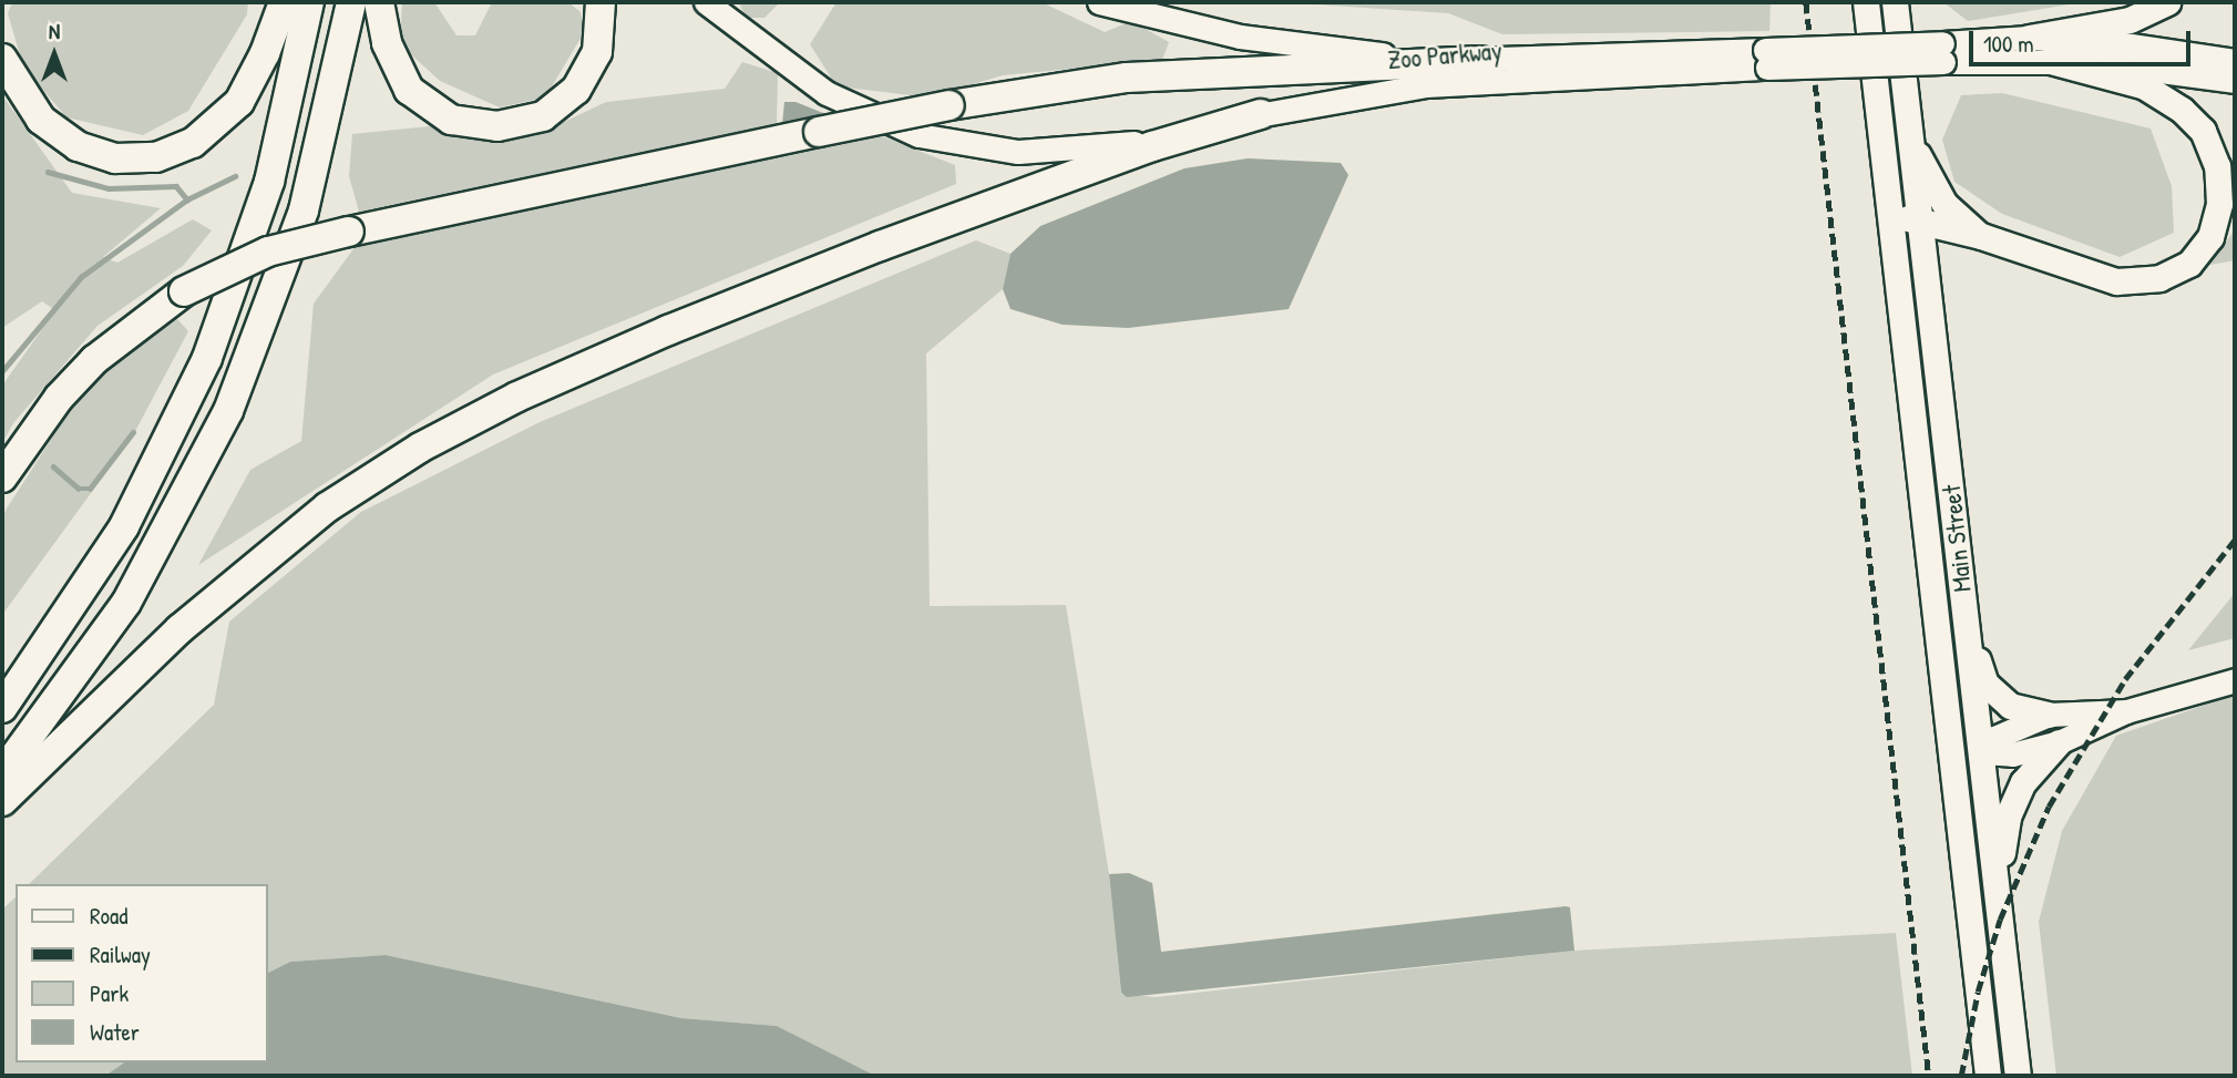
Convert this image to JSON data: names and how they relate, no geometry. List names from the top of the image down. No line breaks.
{"streets":{"main road":["Zoo Parkway","Main Street"]},"legend":["Road","Railway","Park","Water"],"scale_bar":"100 m","north":"top"}
